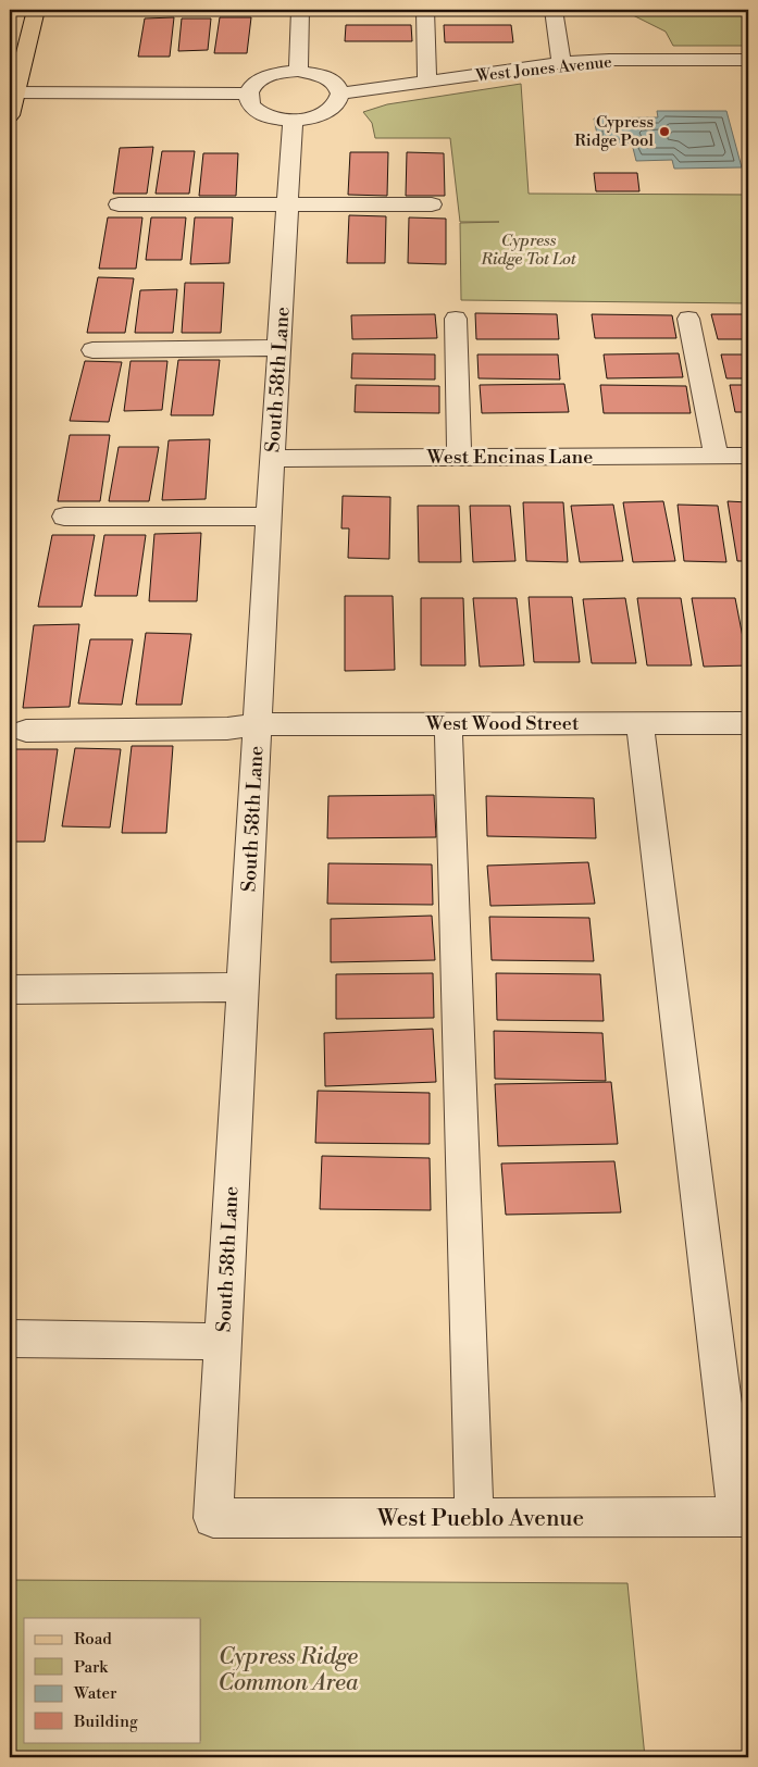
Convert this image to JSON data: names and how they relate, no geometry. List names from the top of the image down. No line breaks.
{"streets":{"street":["West Jones Avenue","South 58th Lane","West Encinas Lane","West Wood Street","West Pueblo Avenue"]},"crossings":[["South 58th Lane","West Encinas Lane"],["South 58th Lane","West Wood Street"],["South 58th Lane","West Pueblo Avenue"]],"parks":["Cypress Ridge Tot Lot","Cypress Ridge Common Area"],"places":["Cypress Ridge Pool"],"legend":["Road","Park","Water","Building"]}
